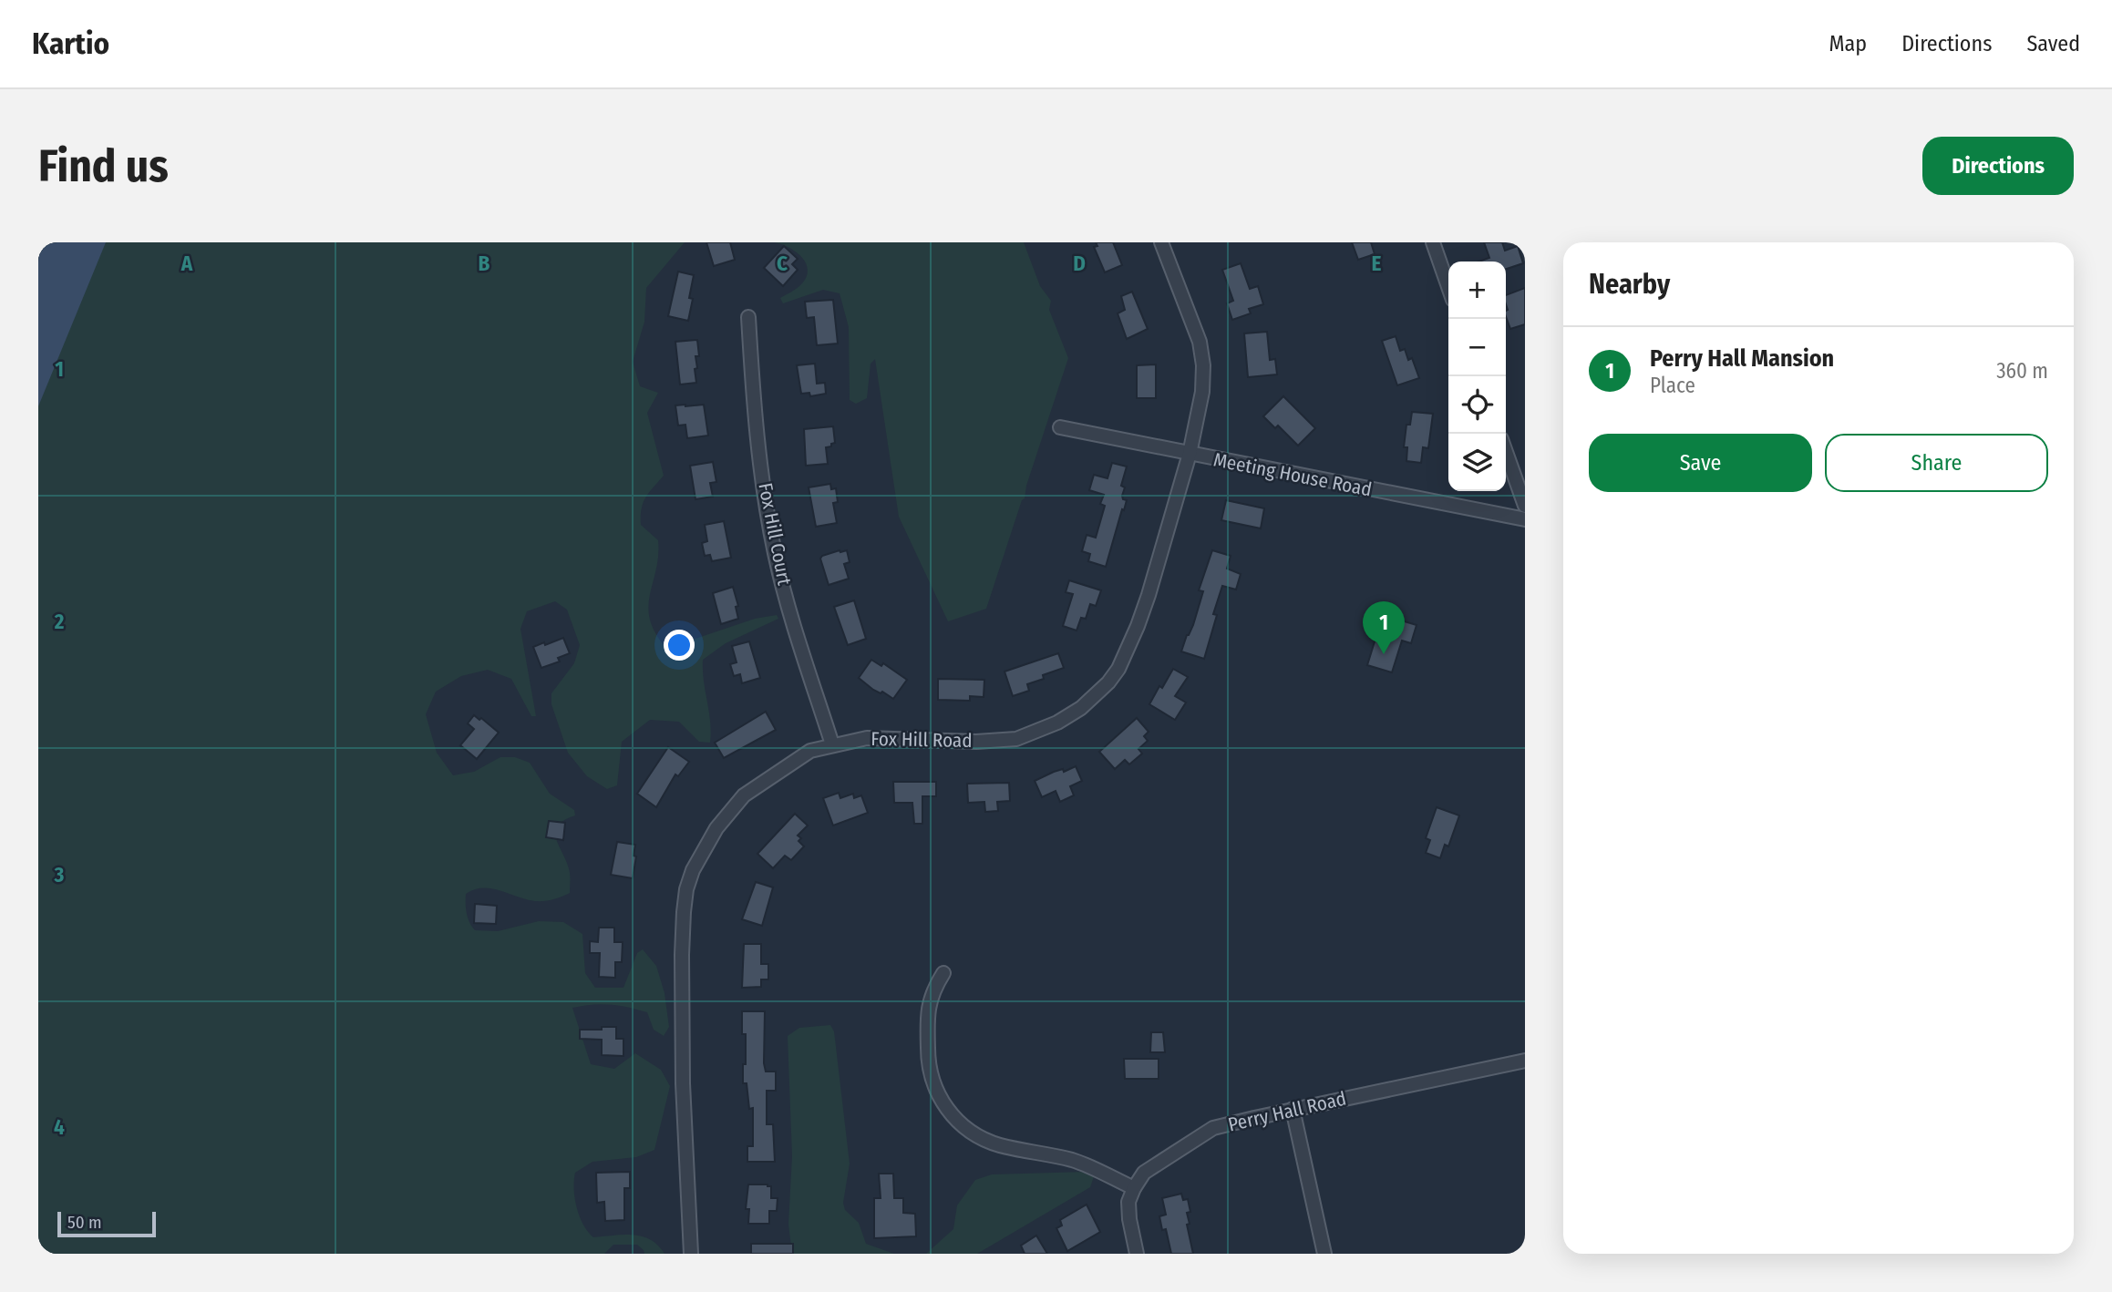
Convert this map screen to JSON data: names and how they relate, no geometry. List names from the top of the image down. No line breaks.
{"streets":{"street":["Meeting House Road","Fox Hill Court","Fox Hill Road","Perry Hall Road"]},"crossings":[["Meeting House Road","Fox Hill Road"],["Fox Hill Court","Fox Hill Road"]],"scale_bar":"50 m","page":{"header":"Kartio","nav":["Map","Directions","Saved"],"buttons":["Directions",["Save","Share"]],"title":"Find us","heading":"Nearby","map_buttons":["+","−"],"list":[{"mark":"1","name":"Perry Hall Mansion","note":"Place","value":"360 m"}],"pins":"1","scale":"50 m"},"grid":{"columns":["A","B","C","D","E"],"rows":["1","2","3","4"]}}
